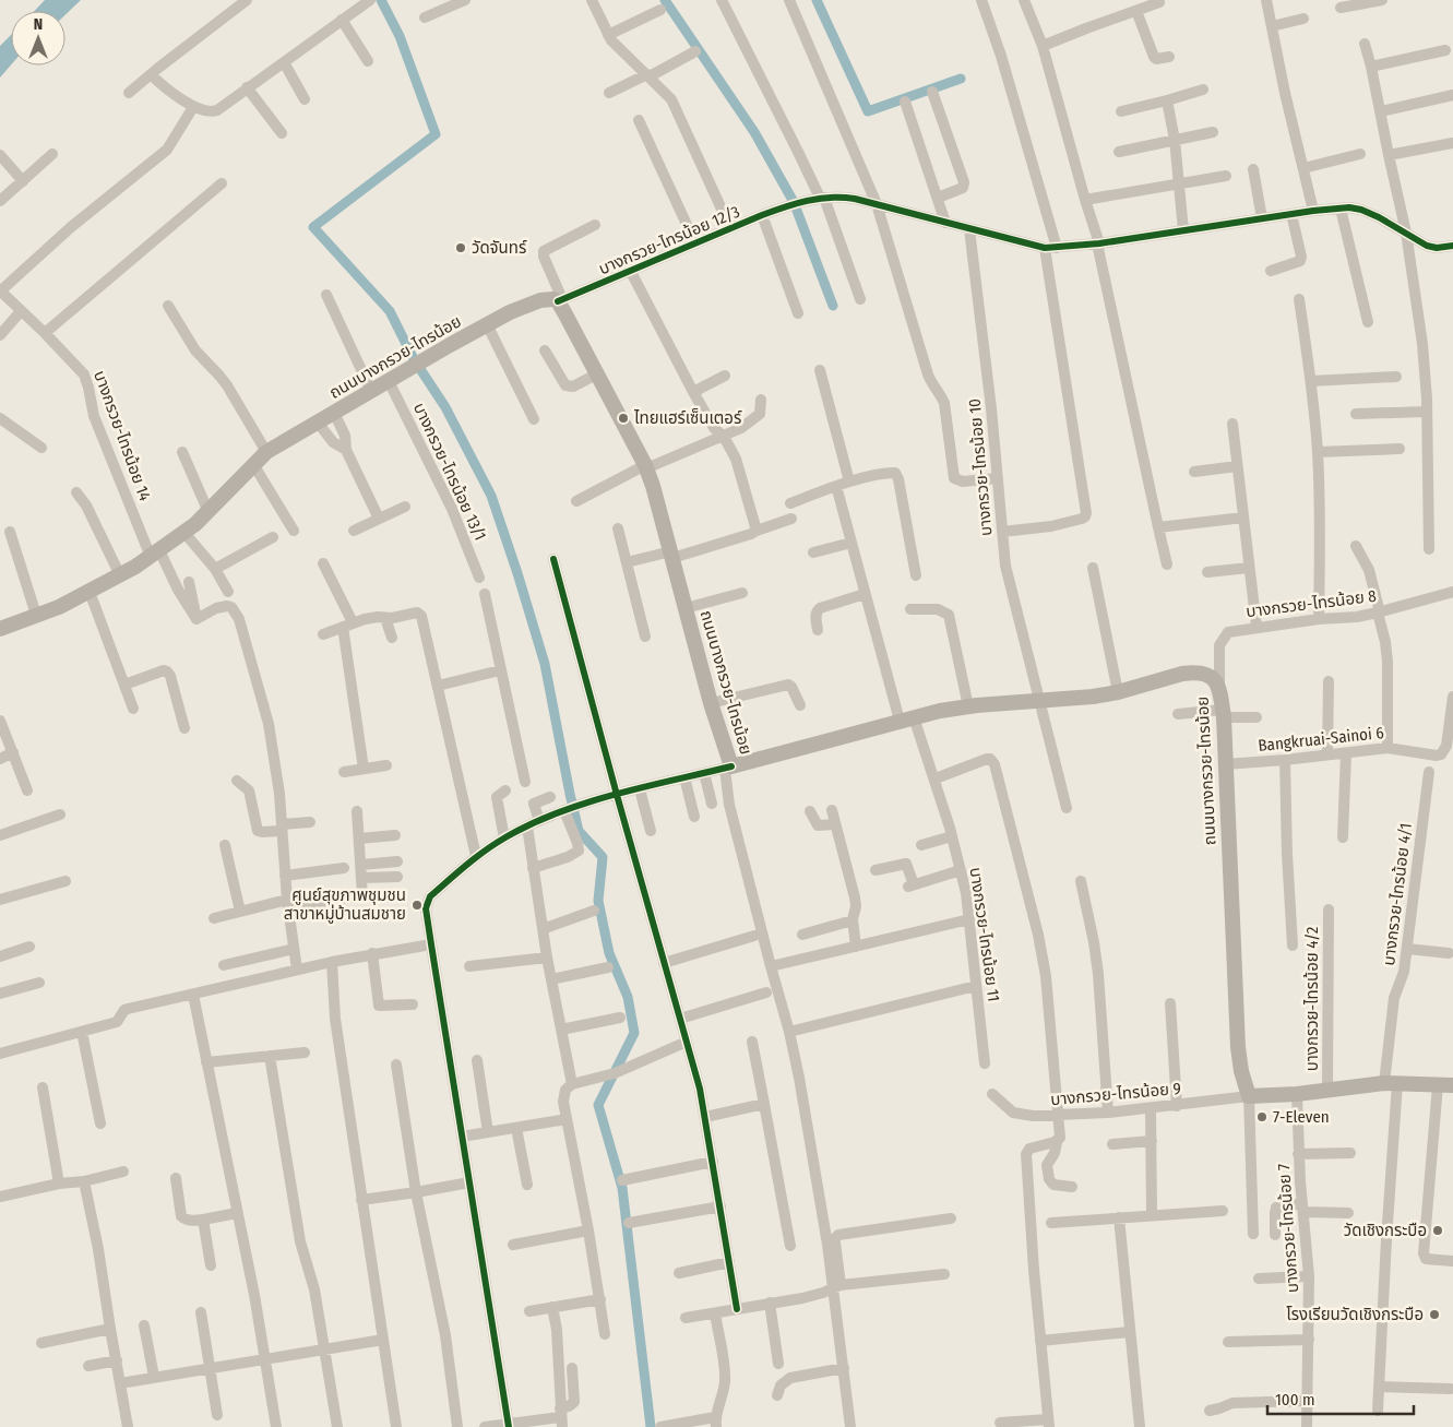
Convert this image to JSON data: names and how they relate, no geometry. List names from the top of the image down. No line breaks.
{"streets":{"main road":["ถนนบางกรวย-ไทรน้อย"],"street":["บางกรวย-ไทรน้อย 12/3","บางกรวย-ไทรน้อย 14","บางกรวย-ไทรน้อย 10","บางกรวย-ไทรน้อย 13/1","บางกรวย-ไทรน้อย 8","Bangkruai-Sainoi 6","บางกรวย-ไทรน้อย 4/1","บางกรวย-ไทรน้อย 11","บางกรวย-ไทรน้อย 4/2","บางกรวย-ไทรน้อย 9","บางกรวย-ไทรน้อย 7"]},"crossings":[["บางกรวย-ไทรน้อย 12/3","ถนนบางกรวย-ไทรน้อย"],["บางกรวย-ไทรน้อย 12/3","บางกรวย-ไทรน้อย 10"],["ถนนบางกรวย-ไทรน้อย","บางกรวย-ไทรน้อย 14"],["ถนนบางกรวย-ไทรน้อย","บางกรวย-ไทรน้อย 10"],["ถนนบางกรวย-ไทรน้อย","บางกรวย-ไทรน้อย 13/1"],["ถนนบางกรวย-ไทรน้อย","บางกรวย-ไทรน้อย 8"],["ถนนบางกรวย-ไทรน้อย","Bangkruai-Sainoi 6"],["ถนนบางกรวย-ไทรน้อย","บางกรวย-ไทรน้อย 11"],["ถนนบางกรวย-ไทรน้อย","บางกรวย-ไทรน้อย 9"]],"places":["วัดจันทร์","ไทยแฮร์เซ็นเตอร์","ศูนย์สุขภาพชุมชน สาขาหมู่บ้านสมชาย","7-Eleven","วัดเชิงกระบือ","โรงเรียนวัดเชิงกระบือ"],"scale_bar":"100 m","north":"top"}
